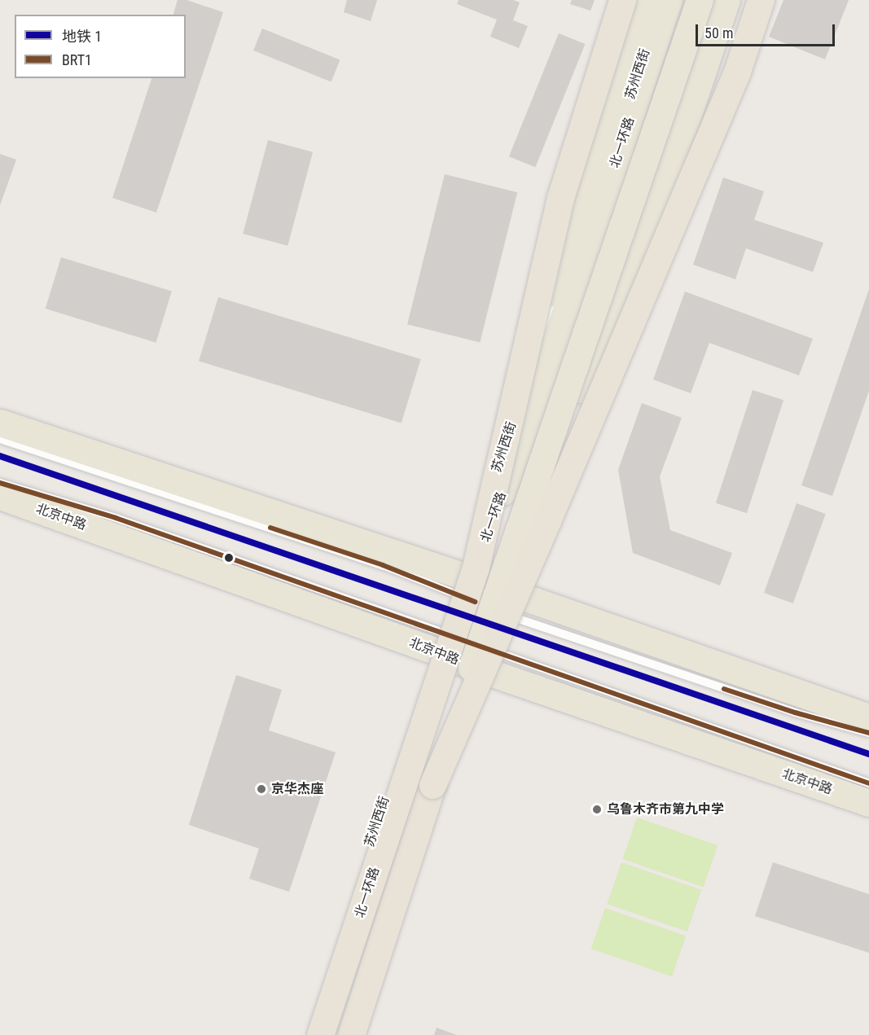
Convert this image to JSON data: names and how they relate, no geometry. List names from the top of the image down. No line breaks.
{"streets":{"highway":["北一环路"],"main road":["苏州西街","北京中路"]},"crossings":[["苏州西街","北一环路"],["苏州西街","北京中路"]],"places":["京华杰座","乌鲁木齐市第九中学"],"lines":["metro line 1","transit line BRT1"],"legend":["地铁 1","BRT1"],"scale_bar":"50 m"}
